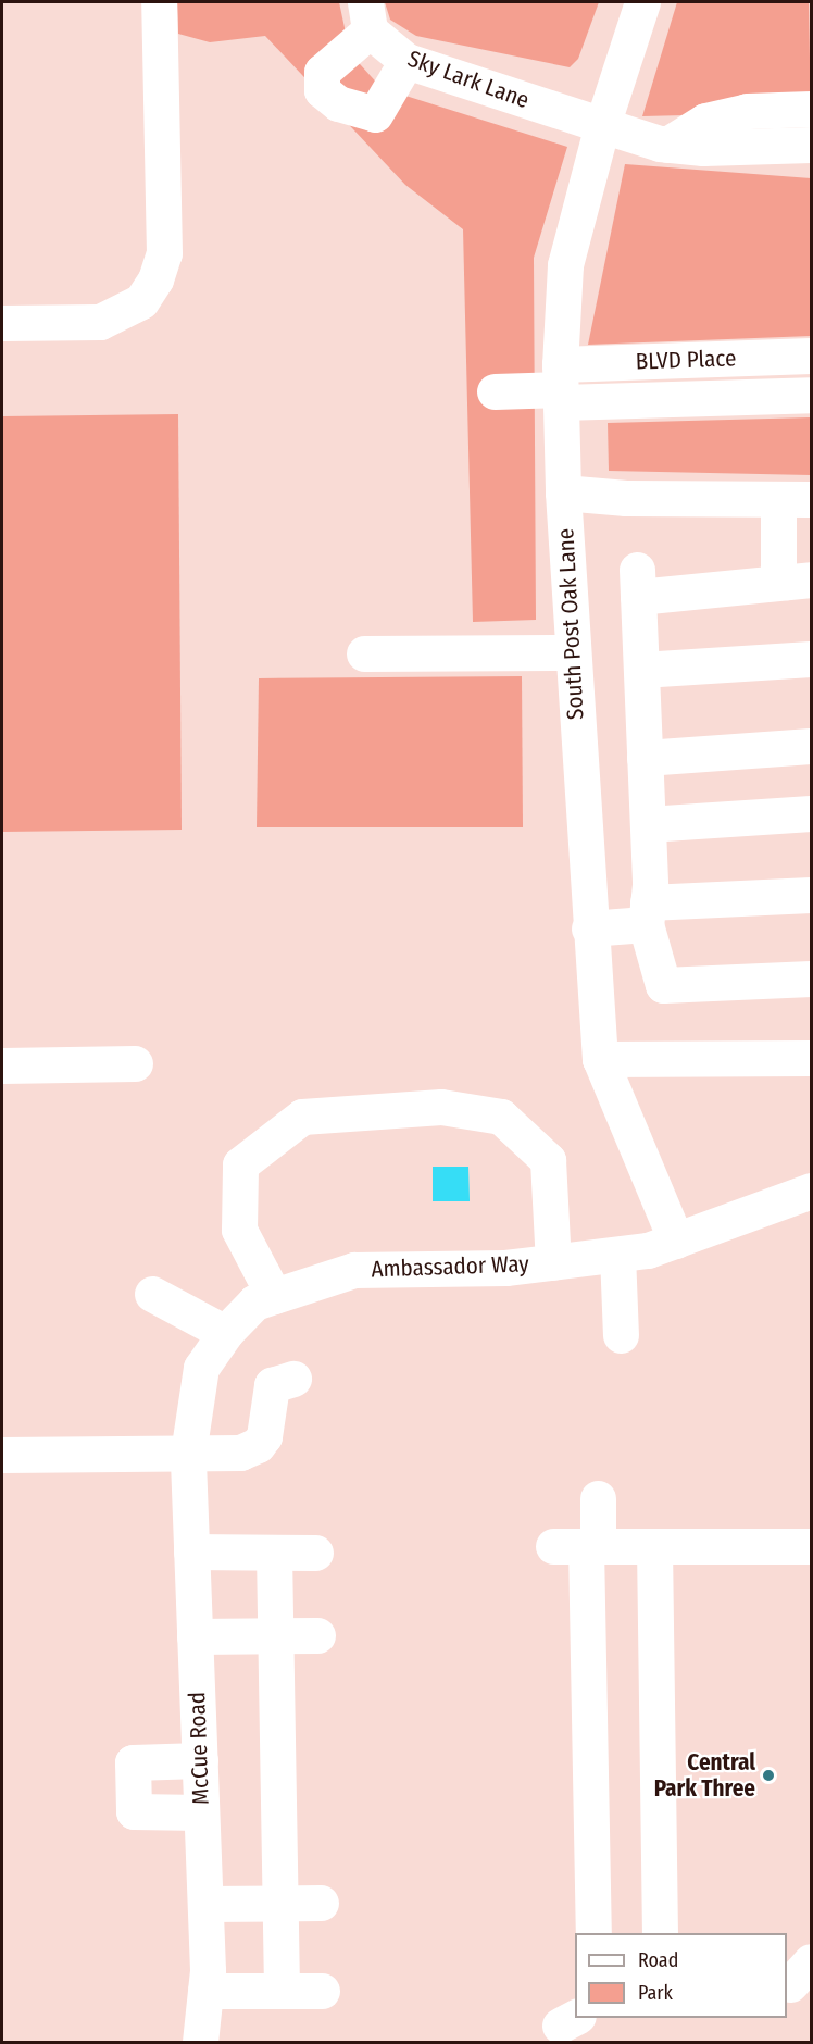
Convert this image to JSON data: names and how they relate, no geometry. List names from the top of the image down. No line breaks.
{"streets":{"street":["Sky Lark Lane","BLVD Place","South Post Oak Lane","Ambassador Way","McCue Road"]},"crossings":[["Sky Lark Lane","South Post Oak Lane"],["BLVD Place","South Post Oak Lane"],["South Post Oak Lane","Ambassador Way"],["Ambassador Way","McCue Road"]],"places":["Central Park Three"],"legend":["Road","Park"]}
